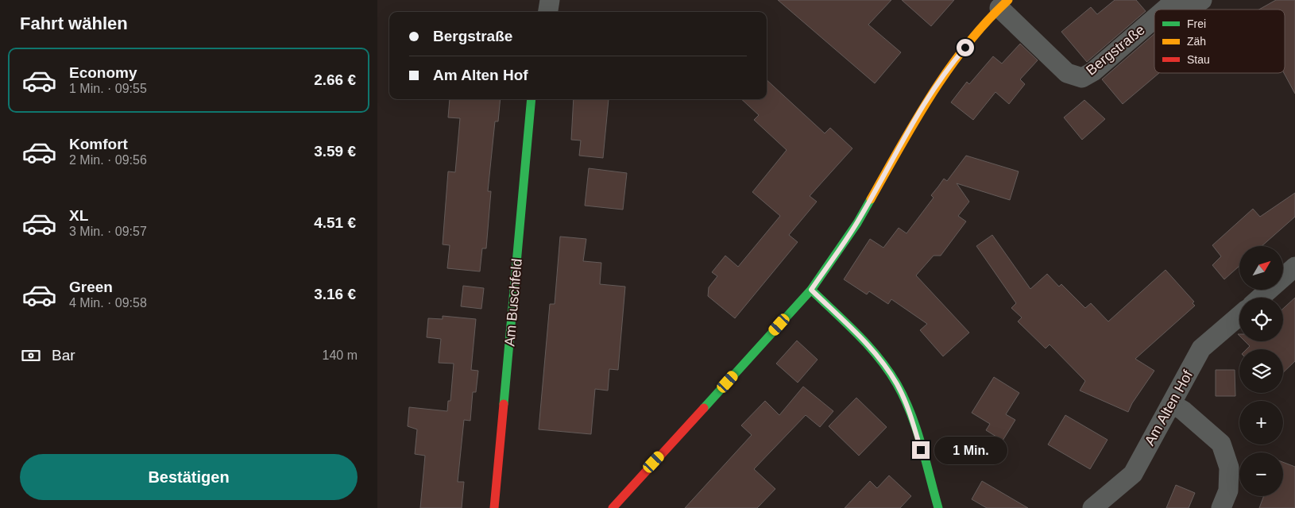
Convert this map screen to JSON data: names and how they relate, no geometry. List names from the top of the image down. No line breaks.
{"streets":{"street":["Bergstraße","Am Buschfeld","Am Alten Hof"]},"legend":["Frei","Zäh","Stau"],"north":"top right","page":{"heading":"Fahrt wählen","banner":["Bergstraße","Am Alten Hof"],"list":[{"name":"Economy","note":"1 Min. · 09:55","value":"2.66 €"},{"name":"Komfort","note":"2 Min. · 09:56","value":"3.59 €"},{"name":"XL","note":"3 Min. · 09:57","value":"4.51 €"},{"name":"Green","note":"4 Min. · 09:58","value":"3.16 €"}],"map_buttons":["+","−"],"pay":["Bar","140 m"],"bubble":"1 Min.","buttons":"Bestätigen"}}
